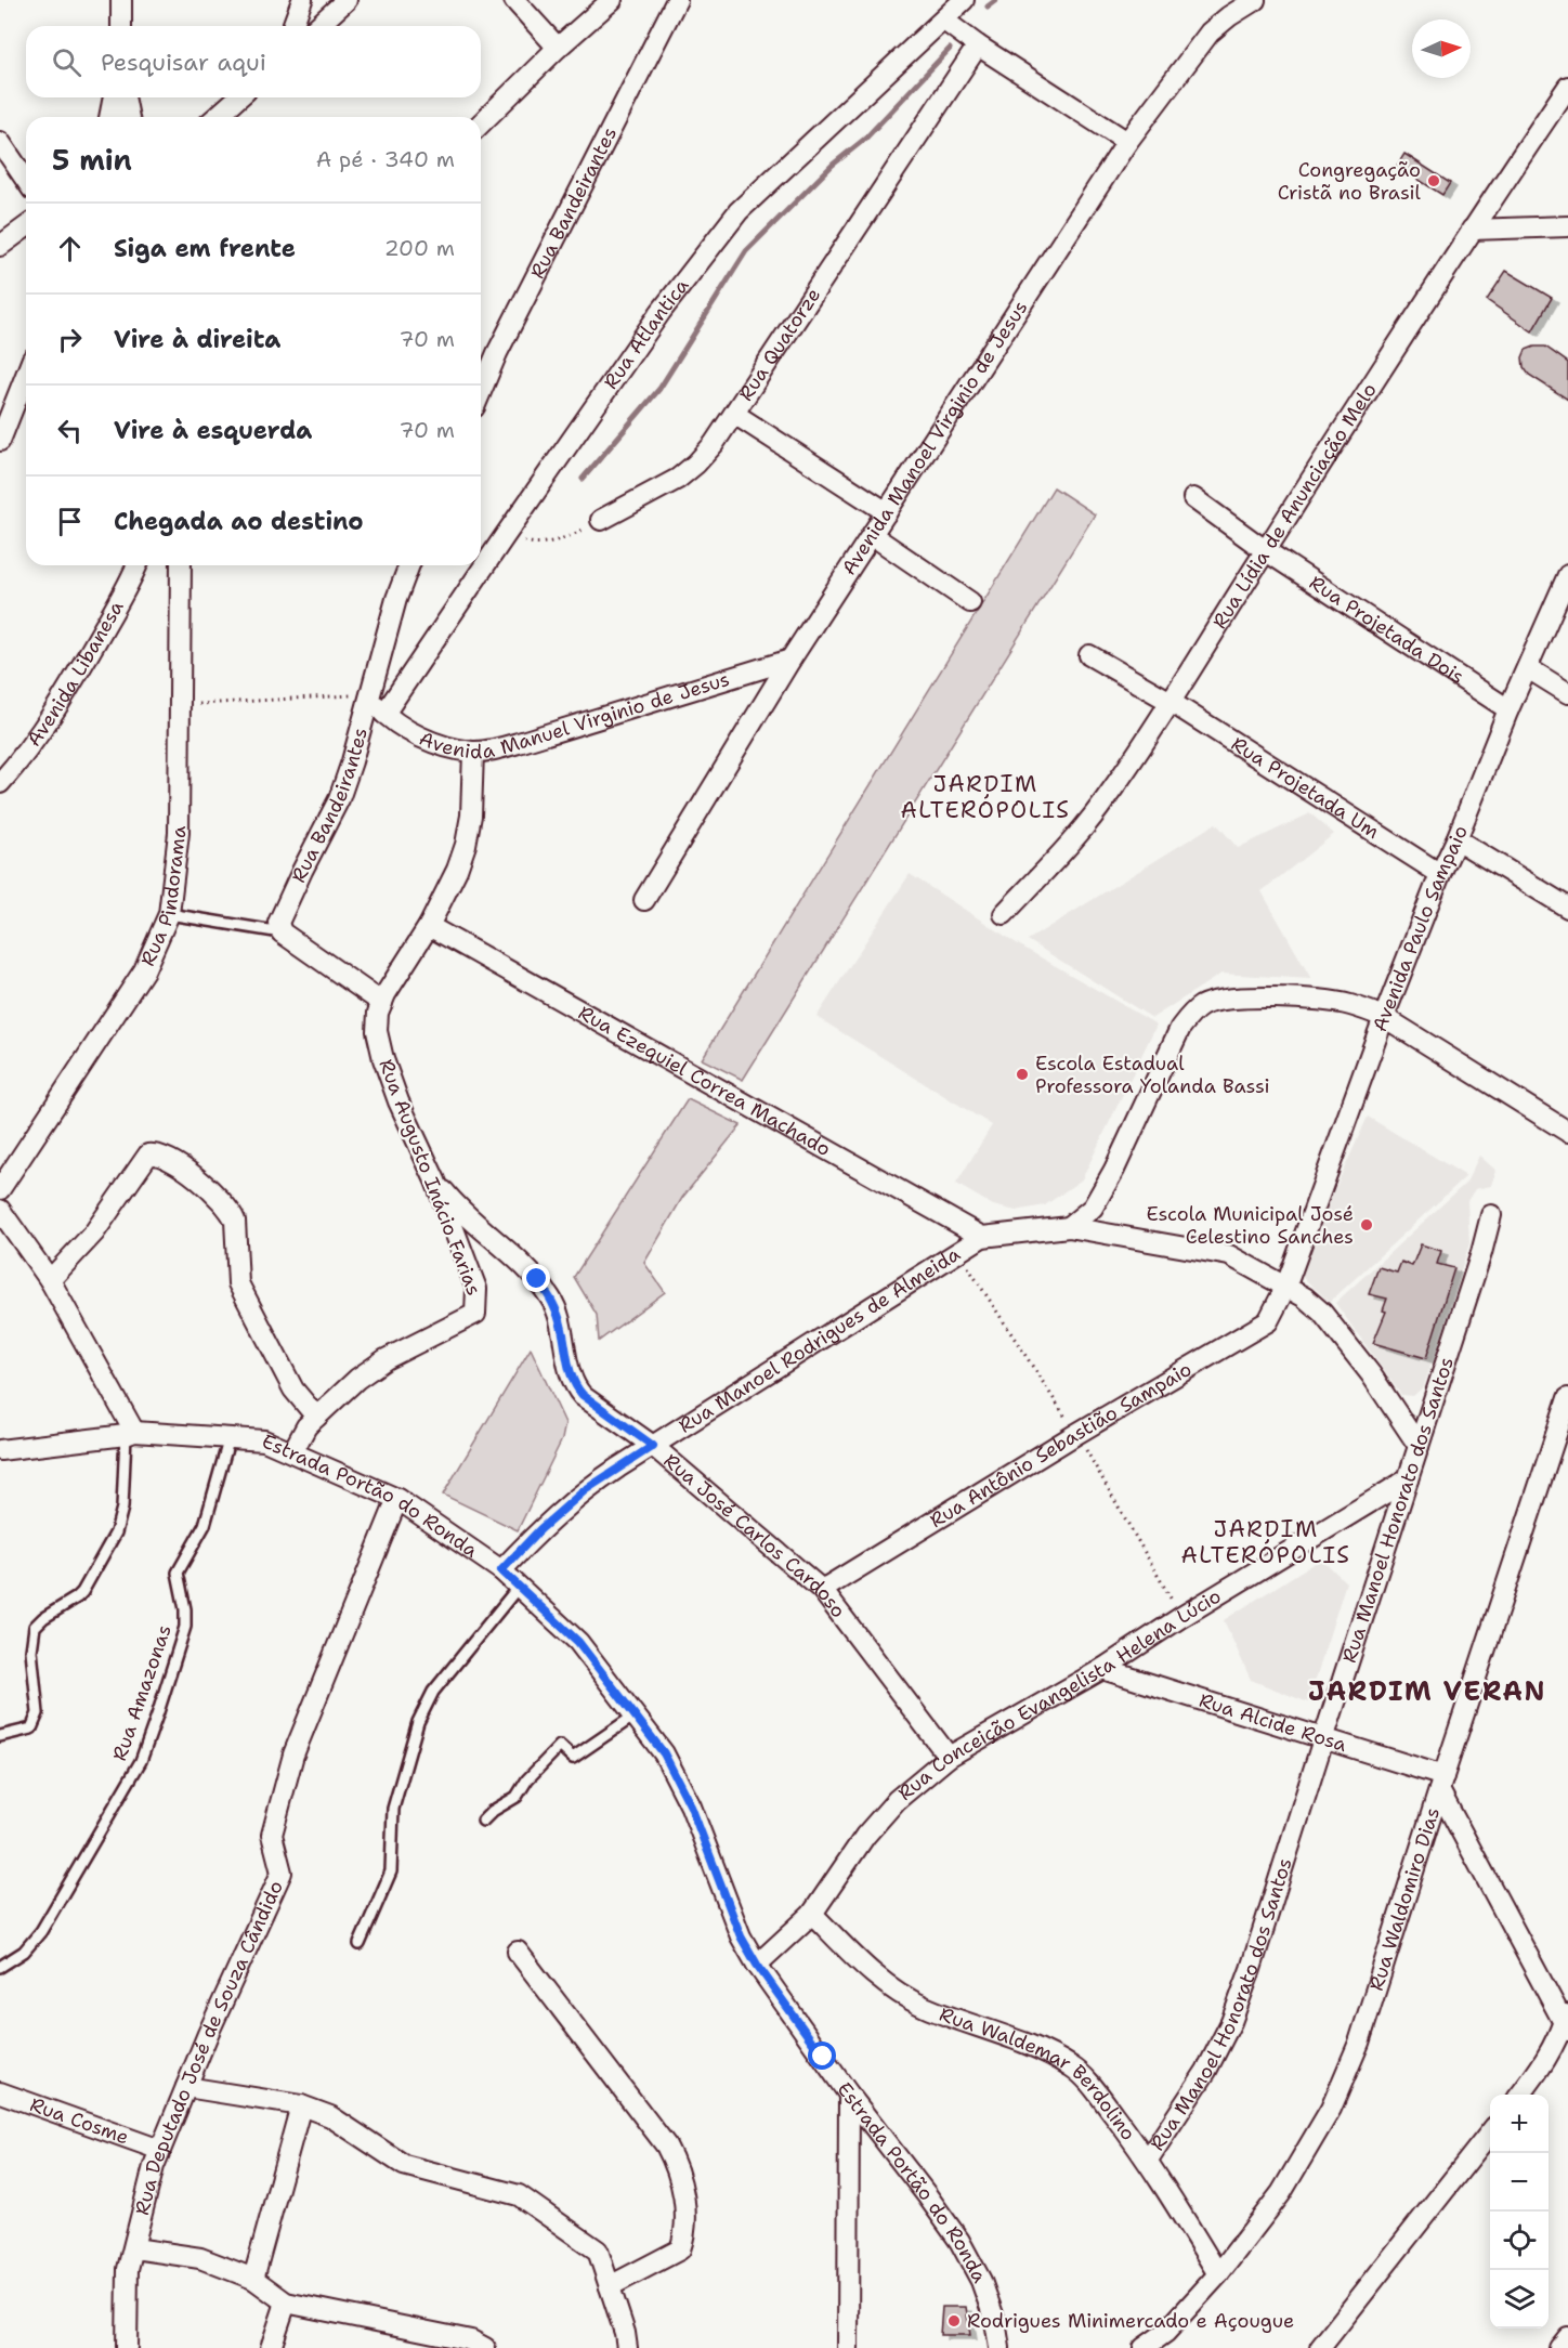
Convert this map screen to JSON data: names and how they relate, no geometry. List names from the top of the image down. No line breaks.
{"streets":{"street":["Rua Bandeirantes","Rua Atlantica","Rua Quatorze","Avenida Manoel Virginio de Jesus","Rua Lídia de Anunciação Melo","Rua Projetada Dois","Avenida Libanesa","Avenida Manuel Virginio de Jesus","Rua Projetada Um","Rua Pindorama","Avenida Paulo Sampaio","Rua Ezequiel Correa Machado","Rua Augusto Inácio Farias","Rua Manoel Rodrigues de Almeida","Rua Antônio Sebastião Sampaio","Estrada Portão do Ronda","Rua Manoel Honorato dos Santos","Rua José Carlos Cardoso","Rua Conceição Evangelista Helena Lúcio","Rua Alcide Rosa","Rua Waldomiro Dias","Rua Deputado José de Souza Cândido","Rua Waldemar Berdolino","Rua Cosme"],"lane":["Rua Amazonas"]},"crossings":[["Rua Bandeirantes","Avenida Manuel Virginio de Jesus"],["Rua Atlantica","Avenida Manuel Virginio de Jesus"],["Avenida Manoel Virginio de Jesus","Avenida Manuel Virginio de Jesus"],["Rua Lídia de Anunciação Melo","Rua Projetada Dois"],["Rua Lídia de Anunciação Melo","Rua Projetada Um"],["Rua Projetada Dois","Avenida Paulo Sampaio"],["Avenida Manuel Virginio de Jesus","Rua Augusto Inácio Farias"],["Rua Projetada Um","Avenida Paulo Sampaio"],["Avenida Paulo Sampaio","Rua Manoel Rodrigues de Almeida"],["Avenida Paulo Sampaio","Rua Antônio Sebastião Sampaio"],["Rua Ezequiel Correa Machado","Rua Augusto Inácio Farias"],["Rua Ezequiel Correa Machado","Rua Manoel Rodrigues de Almeida"],["Rua Augusto Inácio Farias","Estrada Portão do Ronda"],["Rua Augusto Inácio Farias","Rua José Carlos Cardoso"],["Rua Manoel Rodrigues de Almeida","Rua Antônio Sebastião Sampaio"],["Rua Manoel Rodrigues de Almeida","Estrada Portão do Ronda"],["Rua Manoel Rodrigues de Almeida","Rua Manoel Honorato dos Santos"],["Rua Manoel Rodrigues de Almeida","Rua José Carlos Cardoso"],["Rua Antônio Sebastião Sampaio","Rua José Carlos Cardoso"],["Estrada Portão do Ronda","Rua Amazonas"],["Estrada Portão do Ronda","Rua Conceição Evangelista Helena Lúcio"],["Estrada Portão do Ronda","Rua Deputado José de Souza Cândido"],["Rua Manoel Honorato dos Santos","Rua Conceição Evangelista Helena Lúcio"],["Rua Manoel Honorato dos Santos","Rua Alcide Rosa"],["Rua Manoel Honorato dos Santos","Rua Waldemar Berdolino"],["Rua José Carlos Cardoso","Rua Conceição Evangelista Helena Lúcio"],["Rua Conceição Evangelista Helena Lúcio","Rua Alcide Rosa"],["Rua Conceição Evangelista Helena Lúcio","Rua Waldemar Berdolino"],["Rua Alcide Rosa","Rua Waldomiro Dias"],["Rua Waldomiro Dias","Rua Waldemar Berdolino"],["Rua Deputado José de Souza Cândido","Rua Cosme"]],"districts":["JARDIM ALTERÓPOLIS","JARDIM ALTERÓPOLIS","JARDIM VERAN"],"places":["Congregação Cristã no Brasil","Escola Estadual Professora Yolanda Bassi","Escola Municipal José Celestino Sanches","Rodrigues Minimercado e Açougue"],"north":"right","page":{"search":"Pesquisar aqui","heading":["5 min","A pé · 340 m"],"list":[["Siga em frente","200 m"],["Vire à direita","70 m"],["Vire à esquerda","70 m"],"Chegada ao destino"],"map_buttons":["+","−"]}}
